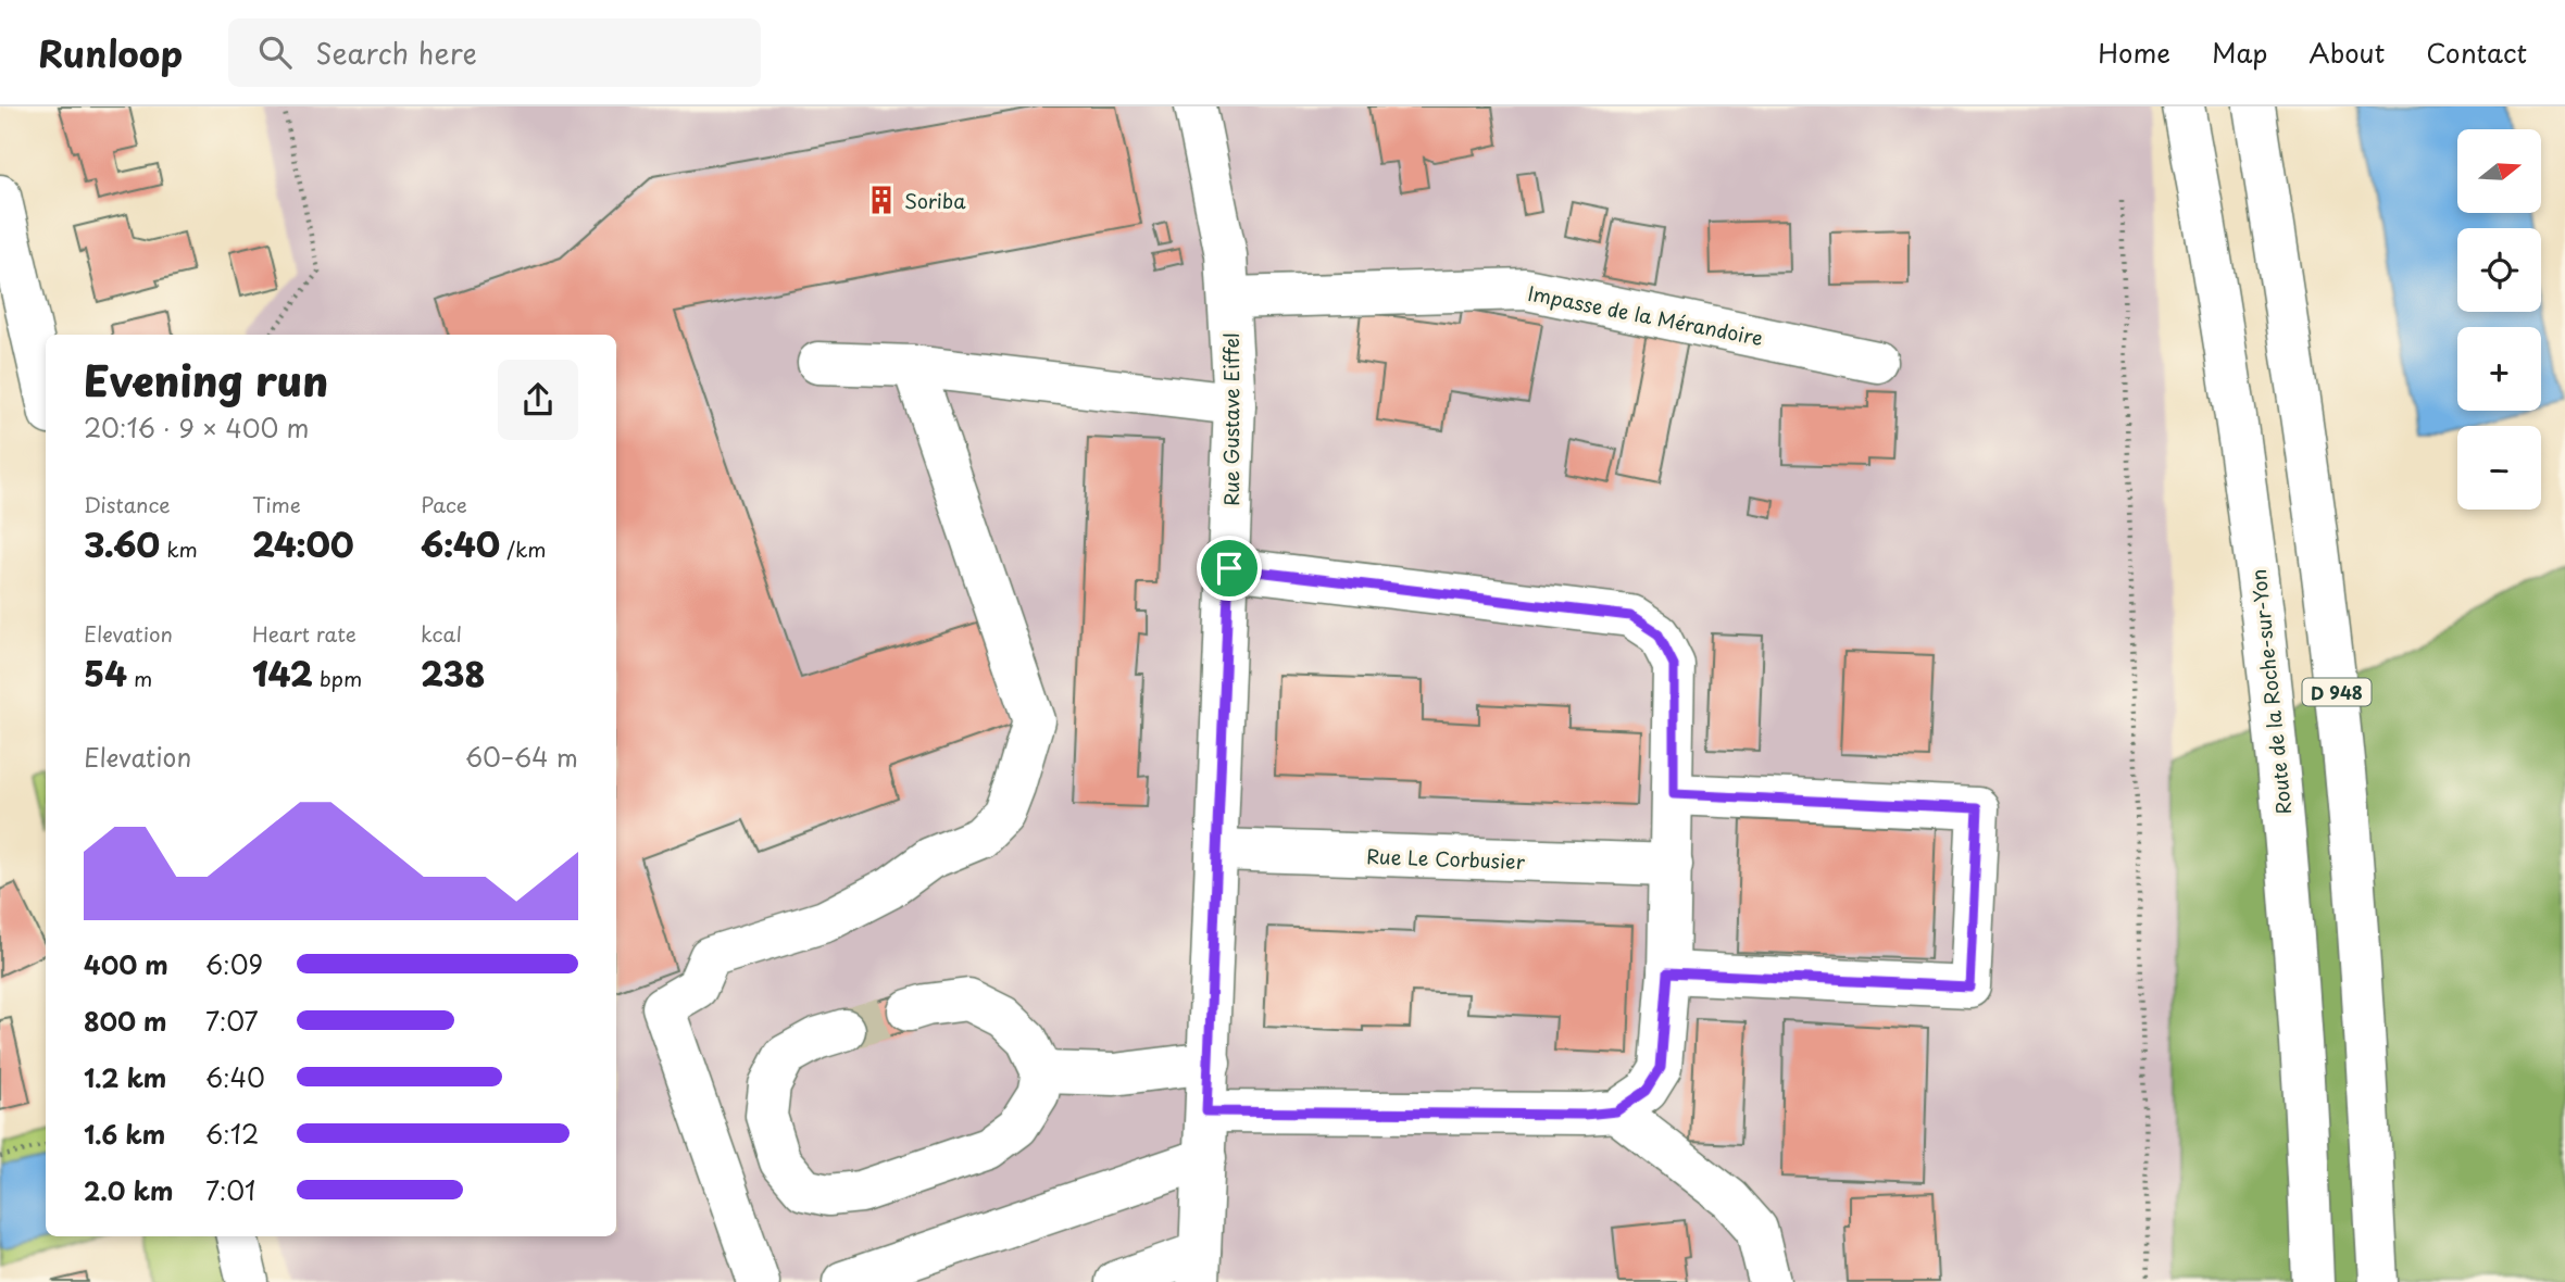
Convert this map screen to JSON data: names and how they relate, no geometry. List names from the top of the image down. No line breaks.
{"streets":{"main road":["Impasse de la Mérandoire","Rue Gustave Eiffel","Route de la Roche-sur-Yon","D 948","Rue Le Corbusier"]},"crossings":[["Impasse de la Mérandoire","Rue Gustave Eiffel"],["Rue Gustave Eiffel","Rue Le Corbusier"]],"places":{"building":["Soriba"]},"north":"right","page":{"header":"Runloop","search":"Search here","nav":["Home","Map","About","Contact"],"map_buttons":["+","−"],"heading":["Evening run","20:16 · 9 × 400 m"],"stats":[["Distance","3.60 km"],["Time","24:00"],["Pace","6:40 /km"],["Elevation","54 m"],["Heart rate","142 bpm"],["kcal","238"]],"chart":["Elevation","60–64 m"],"list":[{"name":"400 m","note":"6:09"},{"name":"800 m","note":"7:07"},{"name":"1.2 km","note":"6:40"},{"name":"1.6 km","note":"6:12"},{"name":"2.0 km","note":"7:01"}]}}
